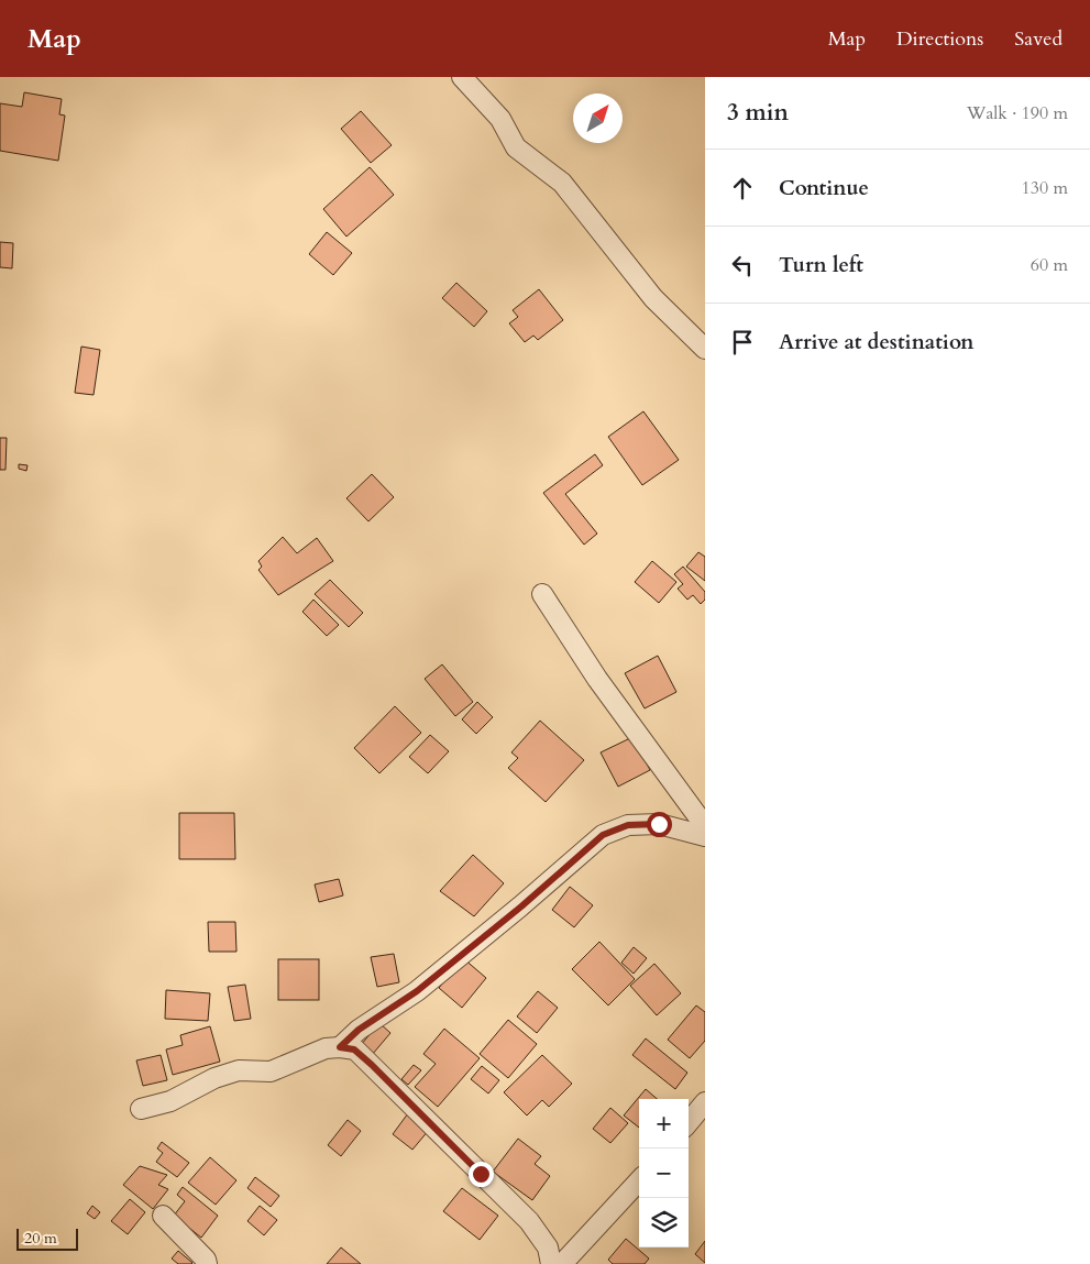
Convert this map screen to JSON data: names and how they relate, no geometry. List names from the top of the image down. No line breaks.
{"scale_bar":"20 m","north":"top right","page":{"header":"Map","nav":["Map","Directions","Saved"],"heading":["3 min","Walk · 190 m"],"list":[["Continue","130 m"],["Turn left","60 m"],"Arrive at destination"],"map_buttons":["+","−"],"scale":"20 m"}}
